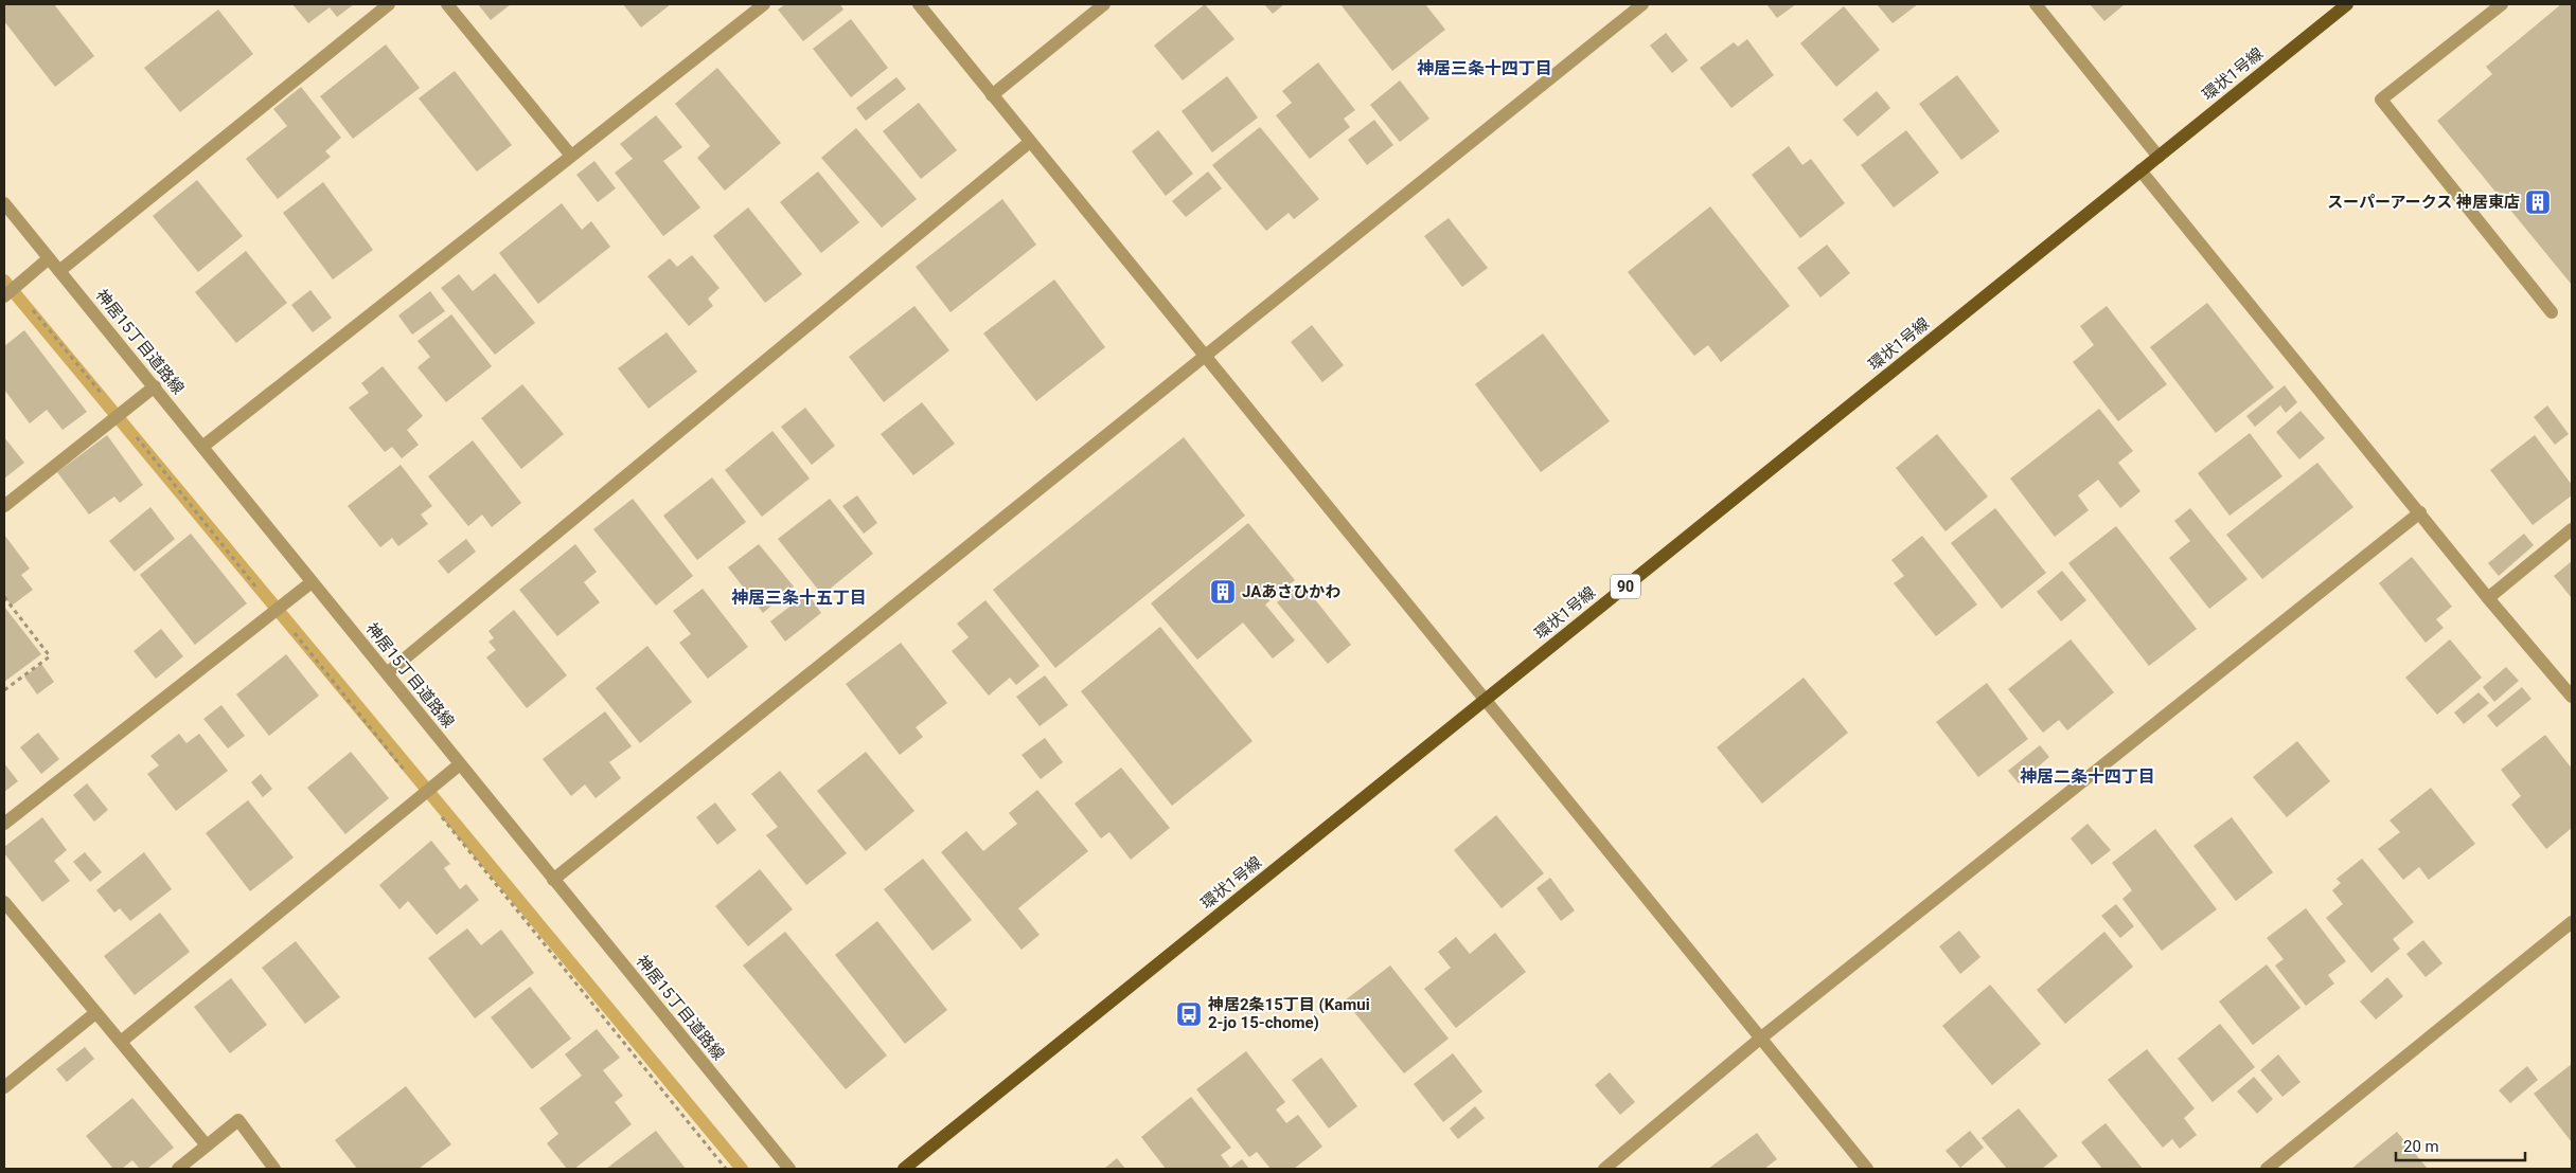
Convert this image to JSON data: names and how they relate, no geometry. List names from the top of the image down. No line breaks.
{"streets":{"main road":["環状1号線","90"],"street":["神居15丁目道路線"]},"districts":["神居三条十四丁目","神居三条十五丁目","神居二条十四丁目"],"places":{"building":["スーパーアークス 神居東店","JAあさひかわ"],"bus stop":["神居2条15丁目 (Kamui 2-jo 15-chome)"]},"scale_bar":"20 m"}
